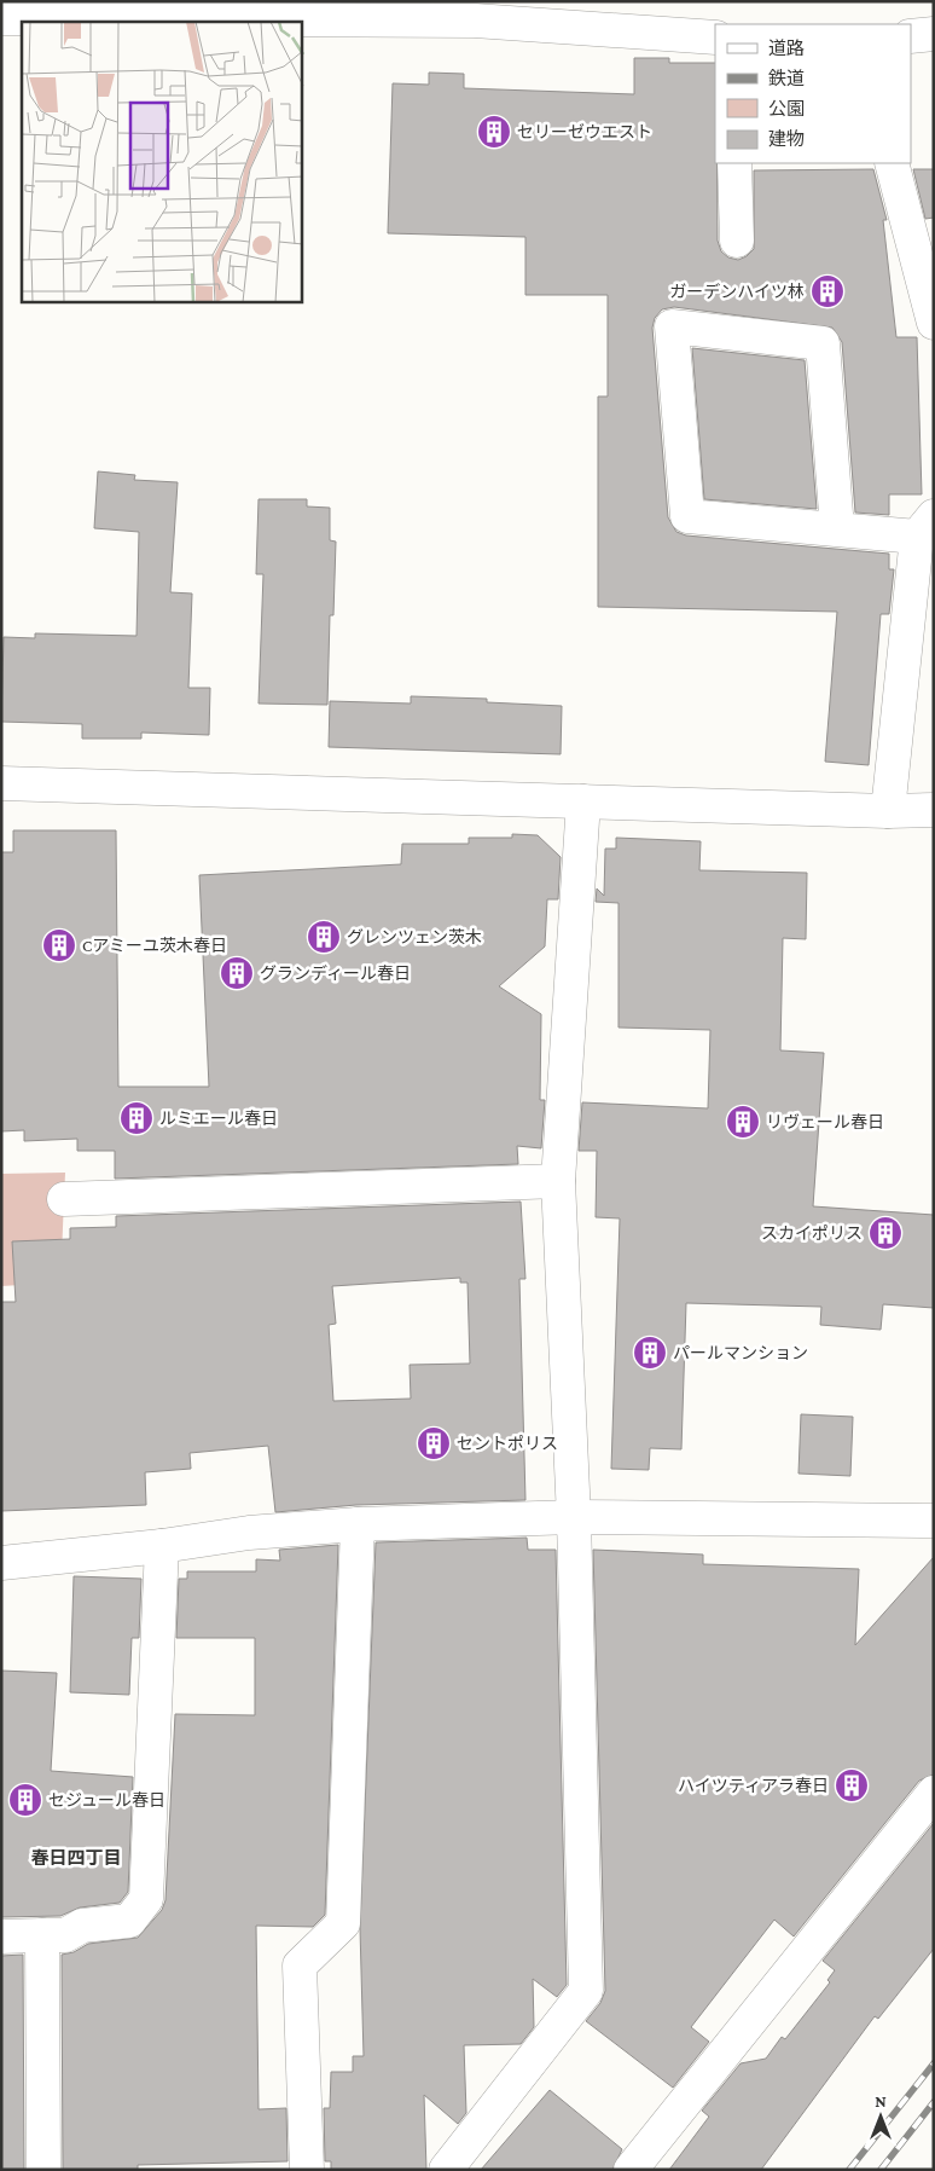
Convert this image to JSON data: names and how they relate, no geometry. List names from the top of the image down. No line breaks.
{"districts":["春日四丁目"],"places":{"building":["セリーゼウエスト","ガーデンハイツ林","グレンツェン茨木","Cアミーユ茨木春日","グランディール春日","ルミエール春日","リヴェール春日","スカイポリス","パールマンション","セントポリス","ハイツティアラ春日","セジュール春日"]},"legend":["道路","鉄道","公園","建物"],"north":"top"}
